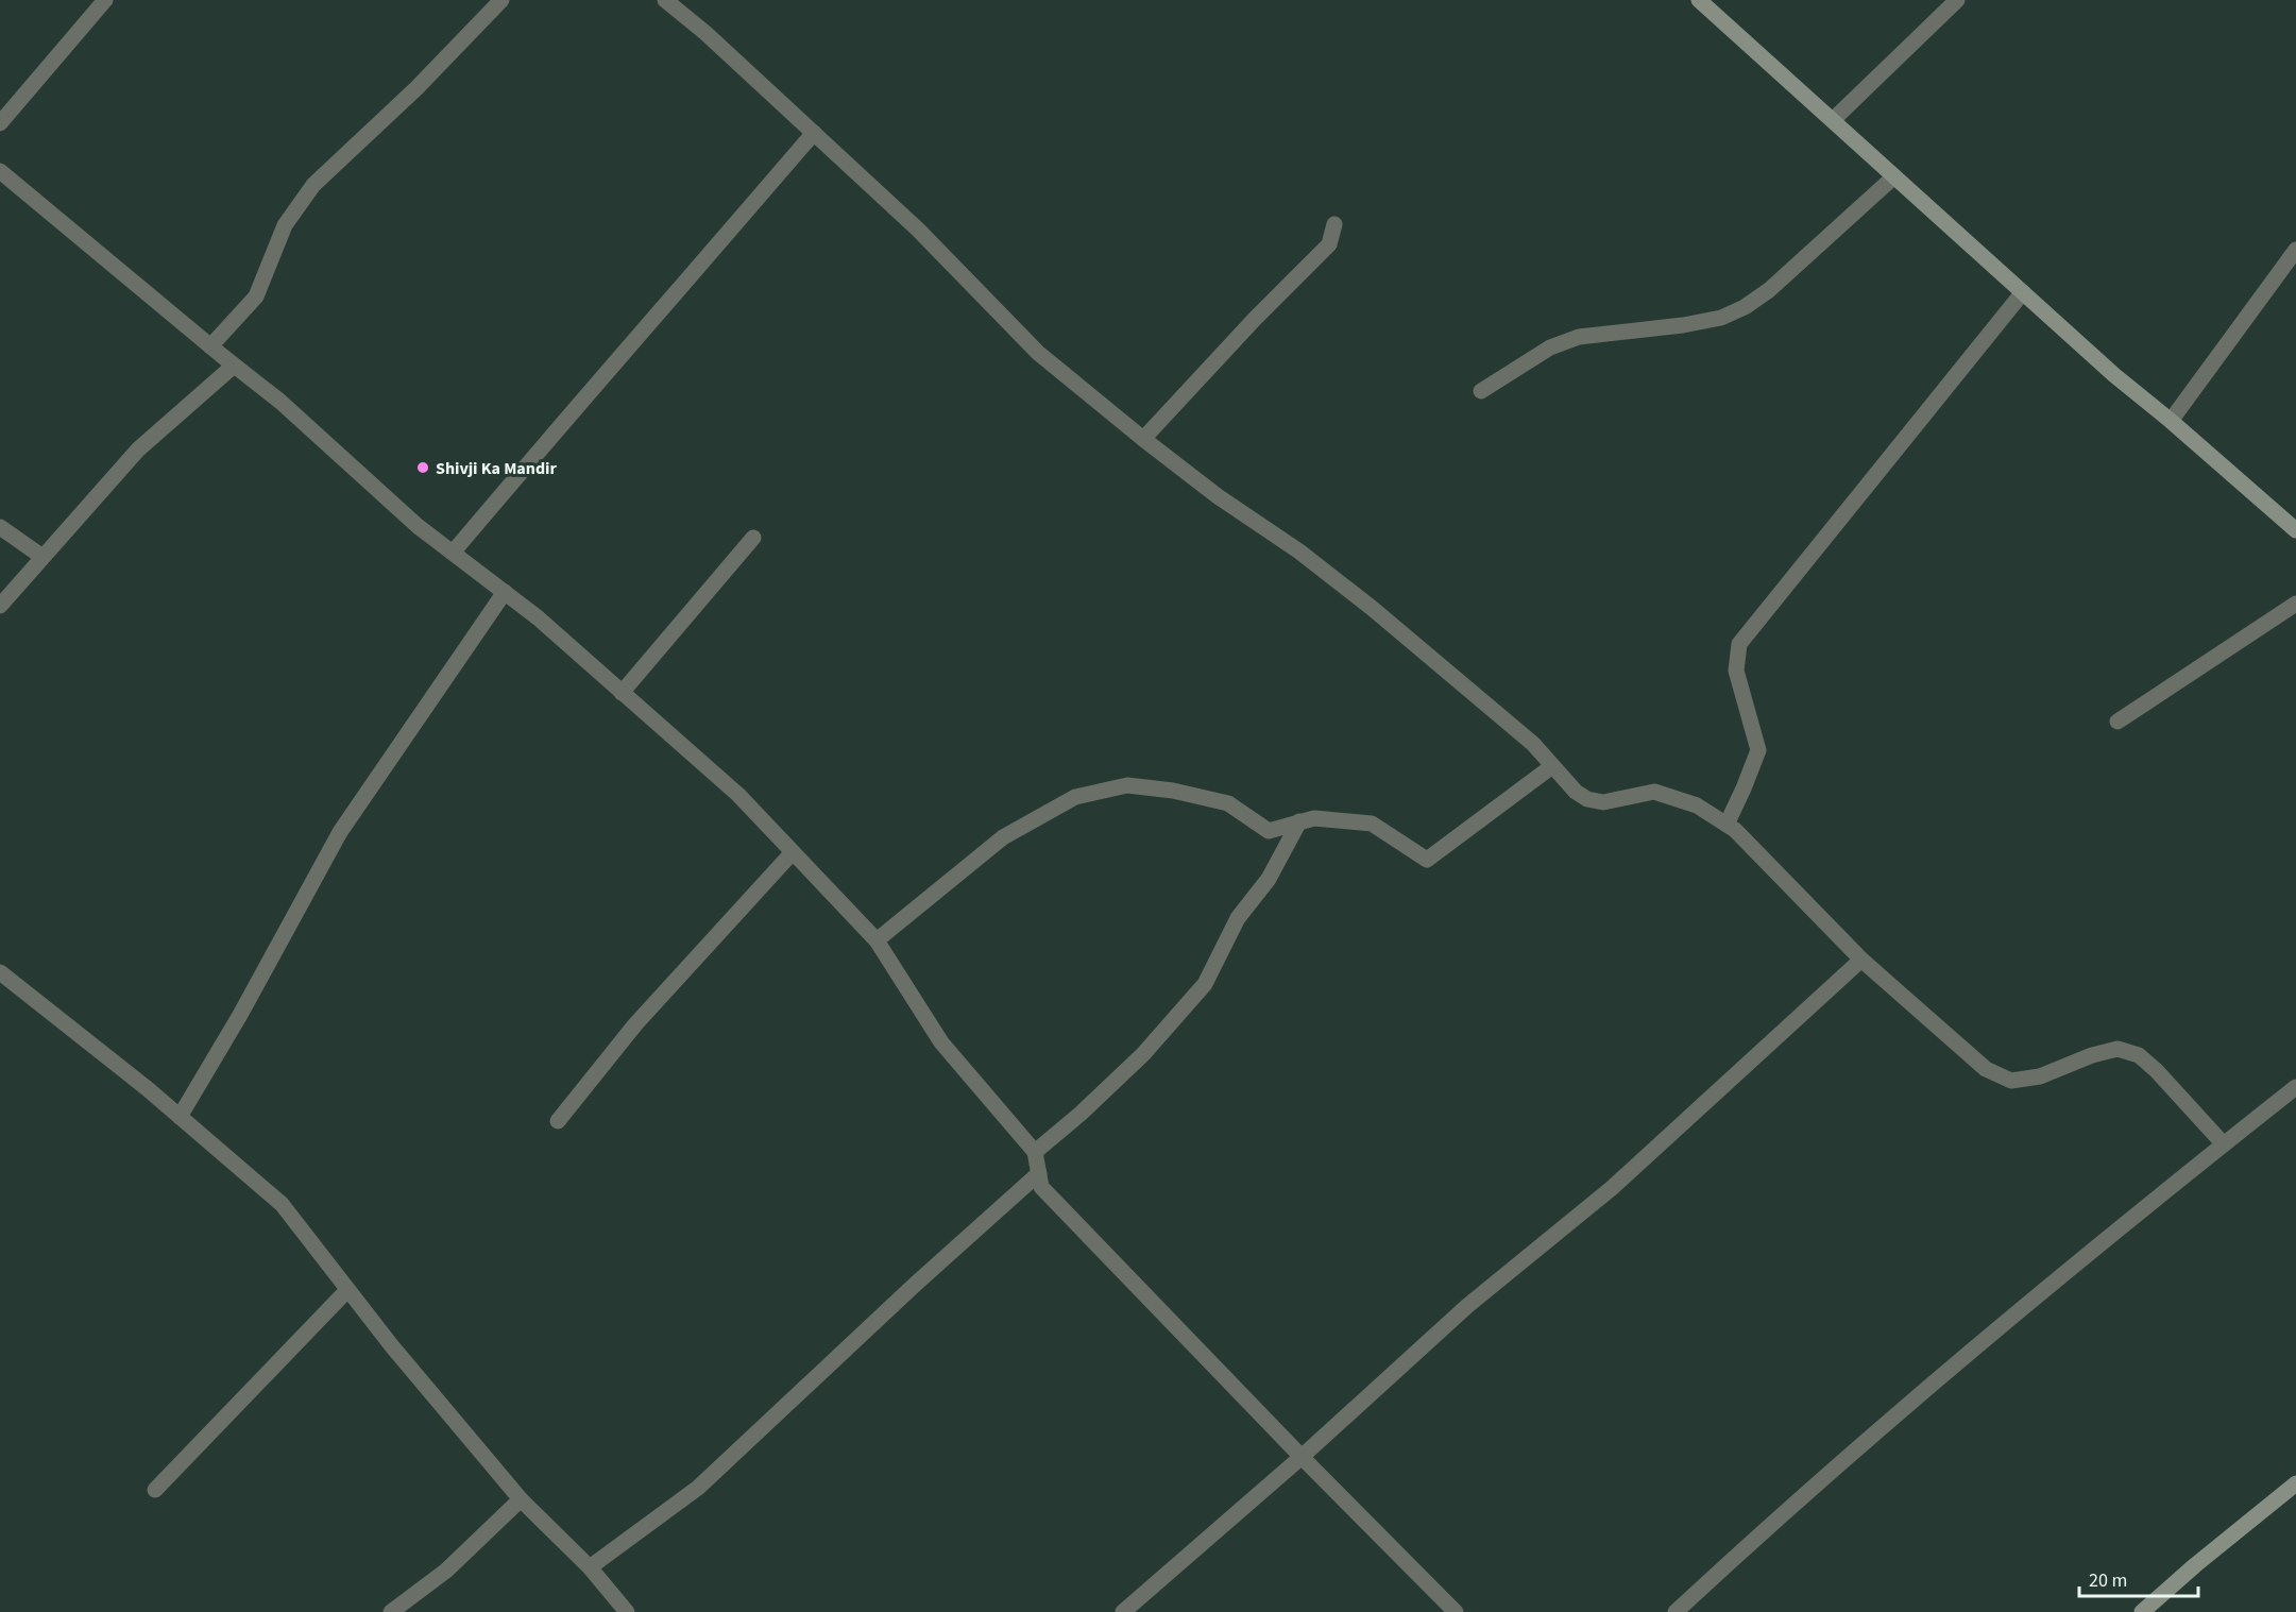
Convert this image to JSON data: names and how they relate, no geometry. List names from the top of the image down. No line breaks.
{"places":["Shivji Ka Mandir"],"scale_bar":"20 m"}
